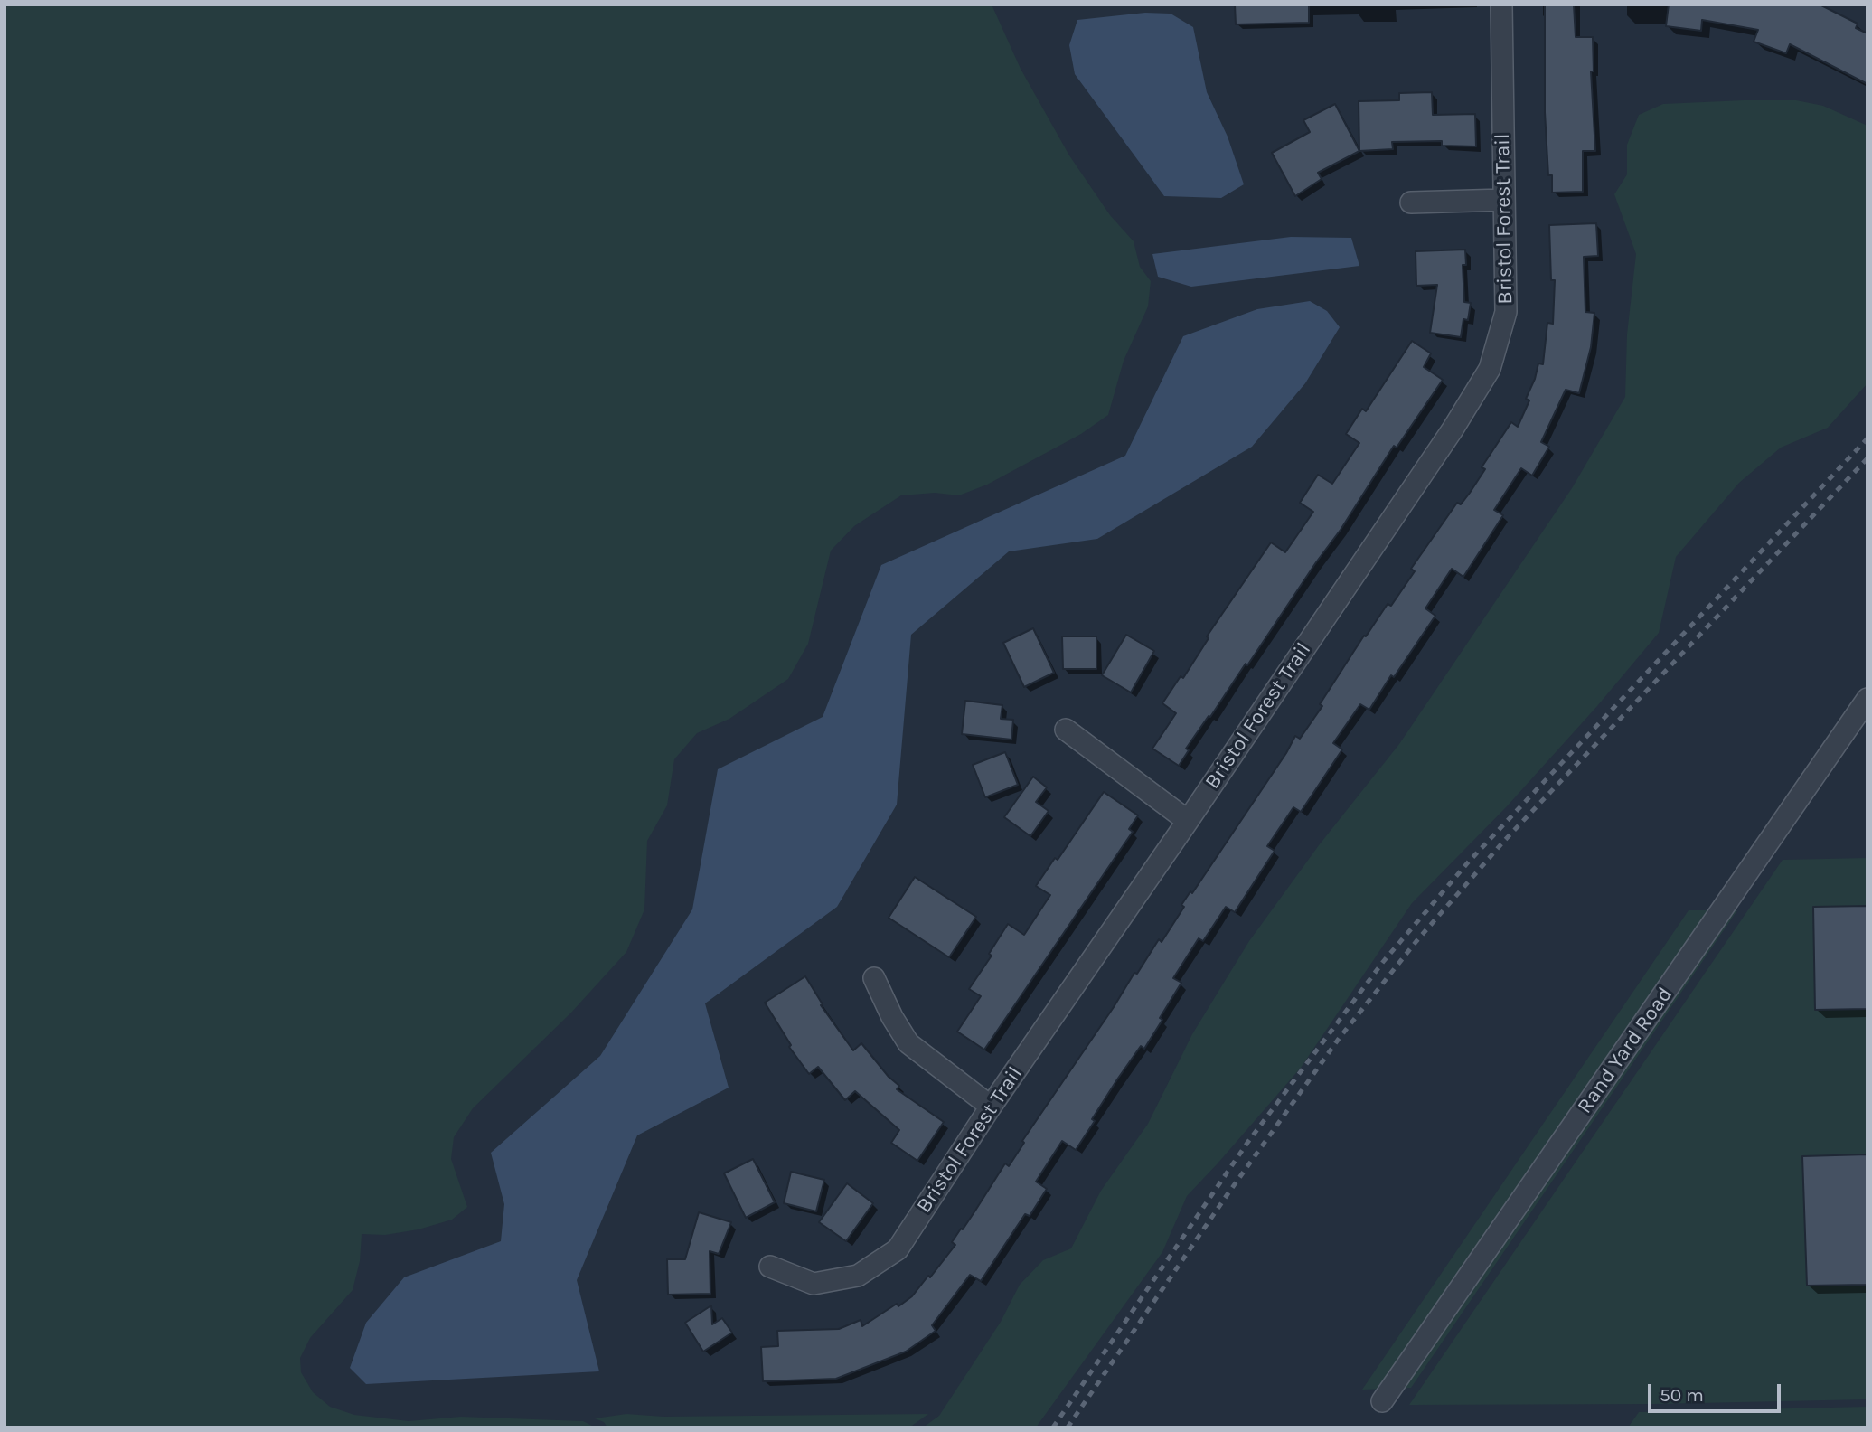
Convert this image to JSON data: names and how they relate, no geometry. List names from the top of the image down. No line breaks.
{"streets":{"street":["Bristol Forest Trail","Rand Yard Road"]},"scale_bar":"50 m"}
